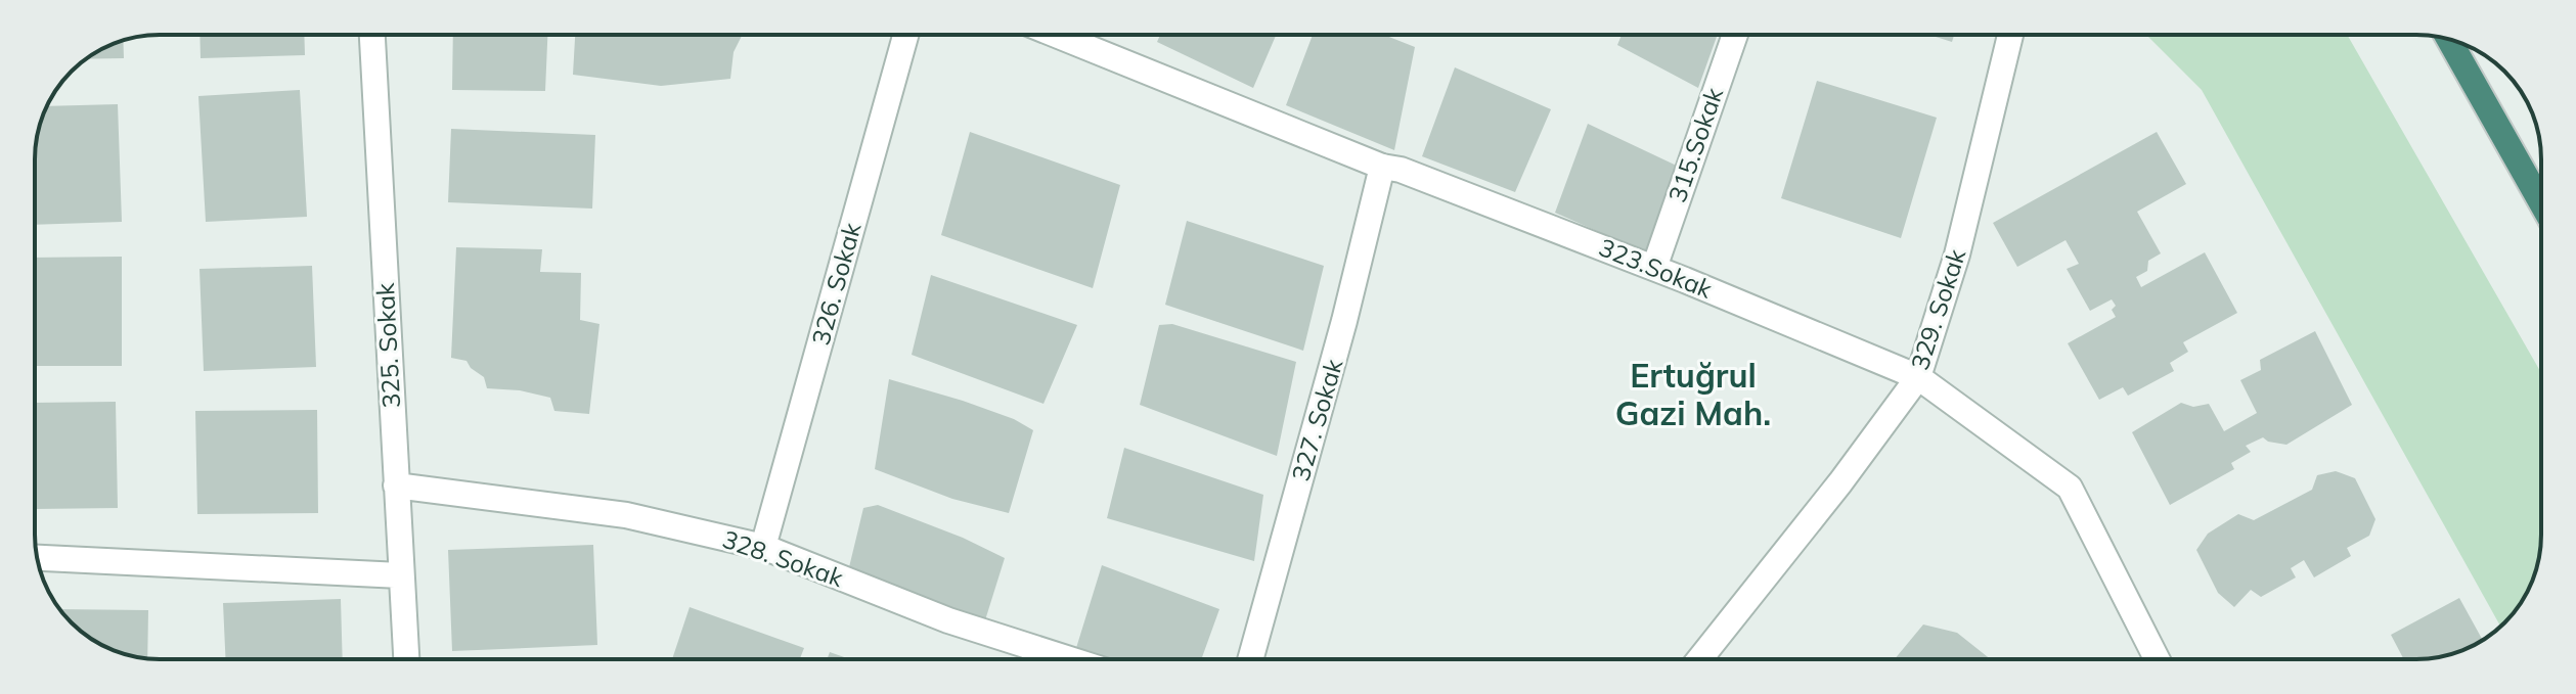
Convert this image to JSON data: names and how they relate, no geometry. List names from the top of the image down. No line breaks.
{"streets":{"street":["315.Sokak","323.Sokak","326. Sokak","329. Sokak","325. Sokak","327. Sokak","328. Sokak"]},"crossings":[["315.Sokak","323.Sokak"],["323.Sokak","329. Sokak"],["323.Sokak","327. Sokak"],["326. Sokak","328. Sokak"],["325. Sokak","328. Sokak"]],"districts":["Ertuğrul Gazi Mah."]}
